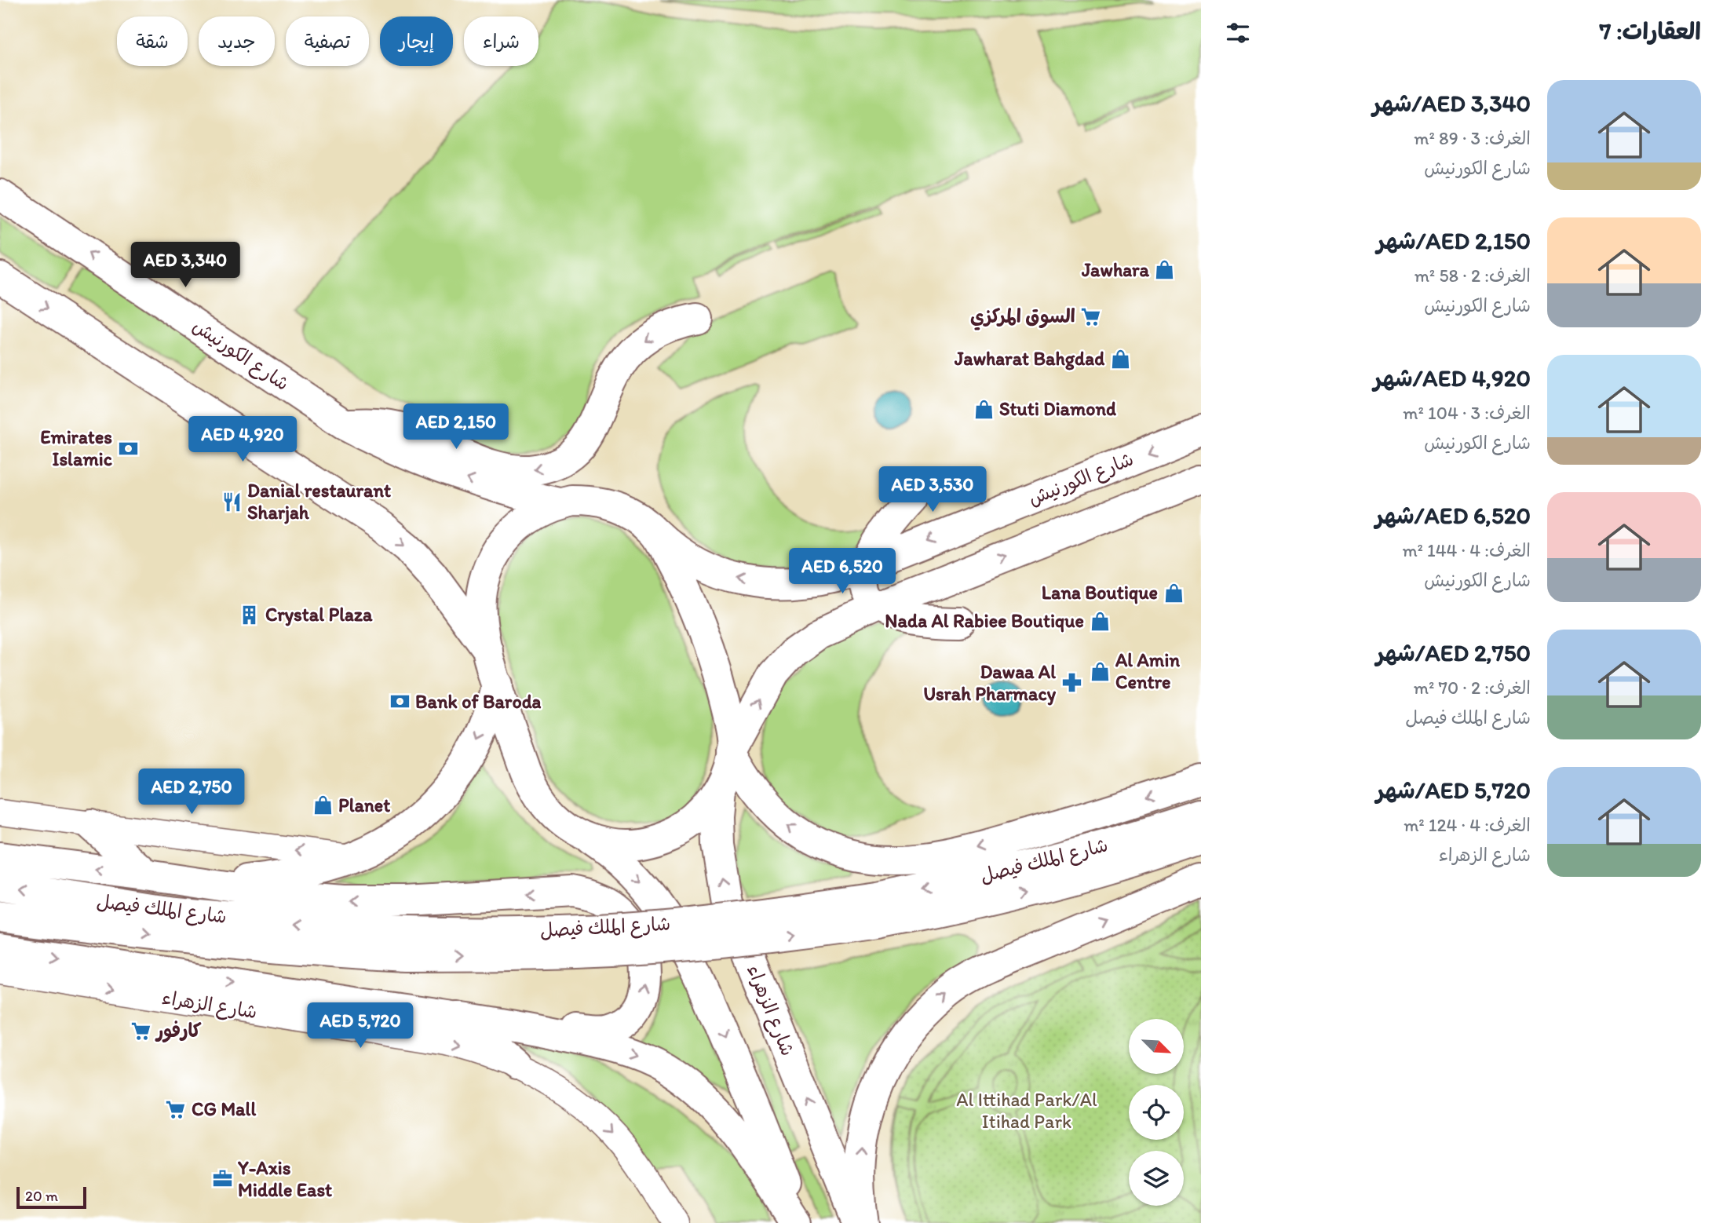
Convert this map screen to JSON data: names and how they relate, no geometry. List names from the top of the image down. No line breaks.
{"streets":{"main road":["شارع الكورنيش","شارع الملك فيصل","شارع الزهراء"]},"one_way":["شارع الكورنيش"],"parks":["Al Ittihad Park/Al Itihad Park"],"places":{"shop":["Jawhara","Jawharat Bahgdad","Stuti Diamond","Lana Boutique","Nada Al Rabiee Boutique","Al Amin Centre","Planet"],"supermarket":["السوق المركزي","كارفور","CG Mall"],"bank":["Emirates Islamic","Bank of Baroda"],"restaurant":["Danial restaurant Sharjah"],"building":["Crystal Plaza"],"pharmacy":["Dawaa Al Usrah Pharmacy"],"office":["Y-Axis Middle East"]},"scale_bar":"20 m","north":"bottom right","page":{"heading":"العقارات: 7","chip":["شراء","إيجار","تصفية","جديد","شقة"],"list":[{"name":"AED 3,340/شهر","note":"الغرف: 3 · 89 m² · شارع الكورنيش"},{"name":"AED 2,150/شهر","note":"الغرف: 2 · 58 m² · شارع الكورنيش"},{"name":"AED 4,920/شهر","note":"الغرف: 3 · 104 m² · شارع الكورنيش"},{"name":"AED 6,520/شهر","note":"الغرف: 4 · 144 m² · شارع الكورنيش"},{"name":"AED 2,750/شهر","note":"الغرف: 2 · 70 m² · شارع الملك فيصل"},{"name":"AED 5,720/شهر","note":"الغرف: 4 · 124 m² · شارع الزهراء"}],"price":["AED 3,340","AED 2,150","AED 4,920","AED 3,530","AED 6,520","AED 2,750","AED 5,720"],"scale":"20 m"}}
